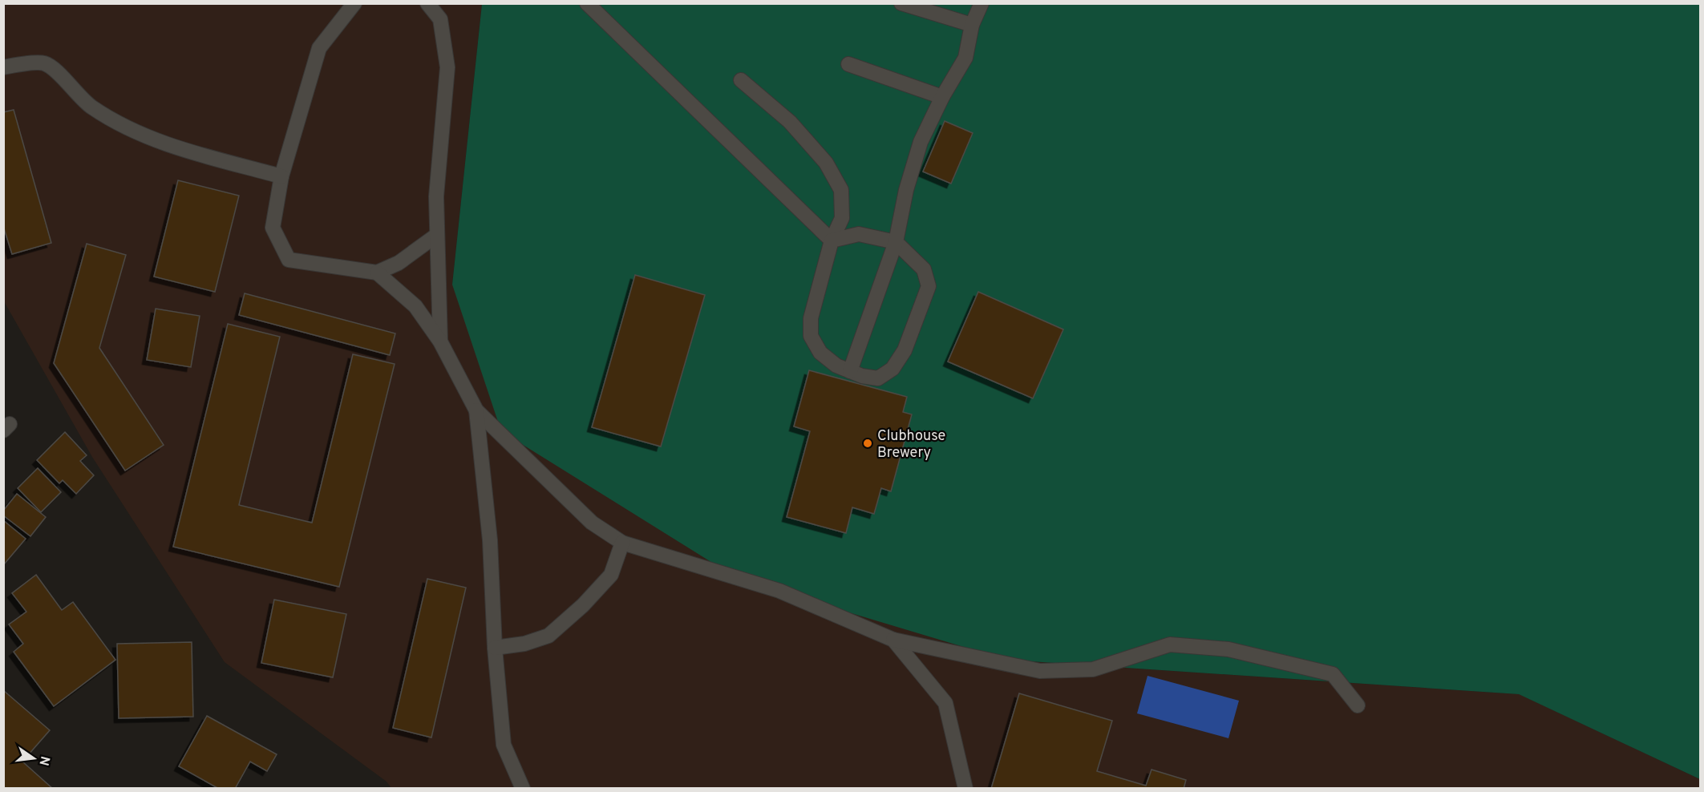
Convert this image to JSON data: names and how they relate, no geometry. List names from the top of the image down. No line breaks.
{"places":["Clubhouse Brewery"],"north":"right"}
